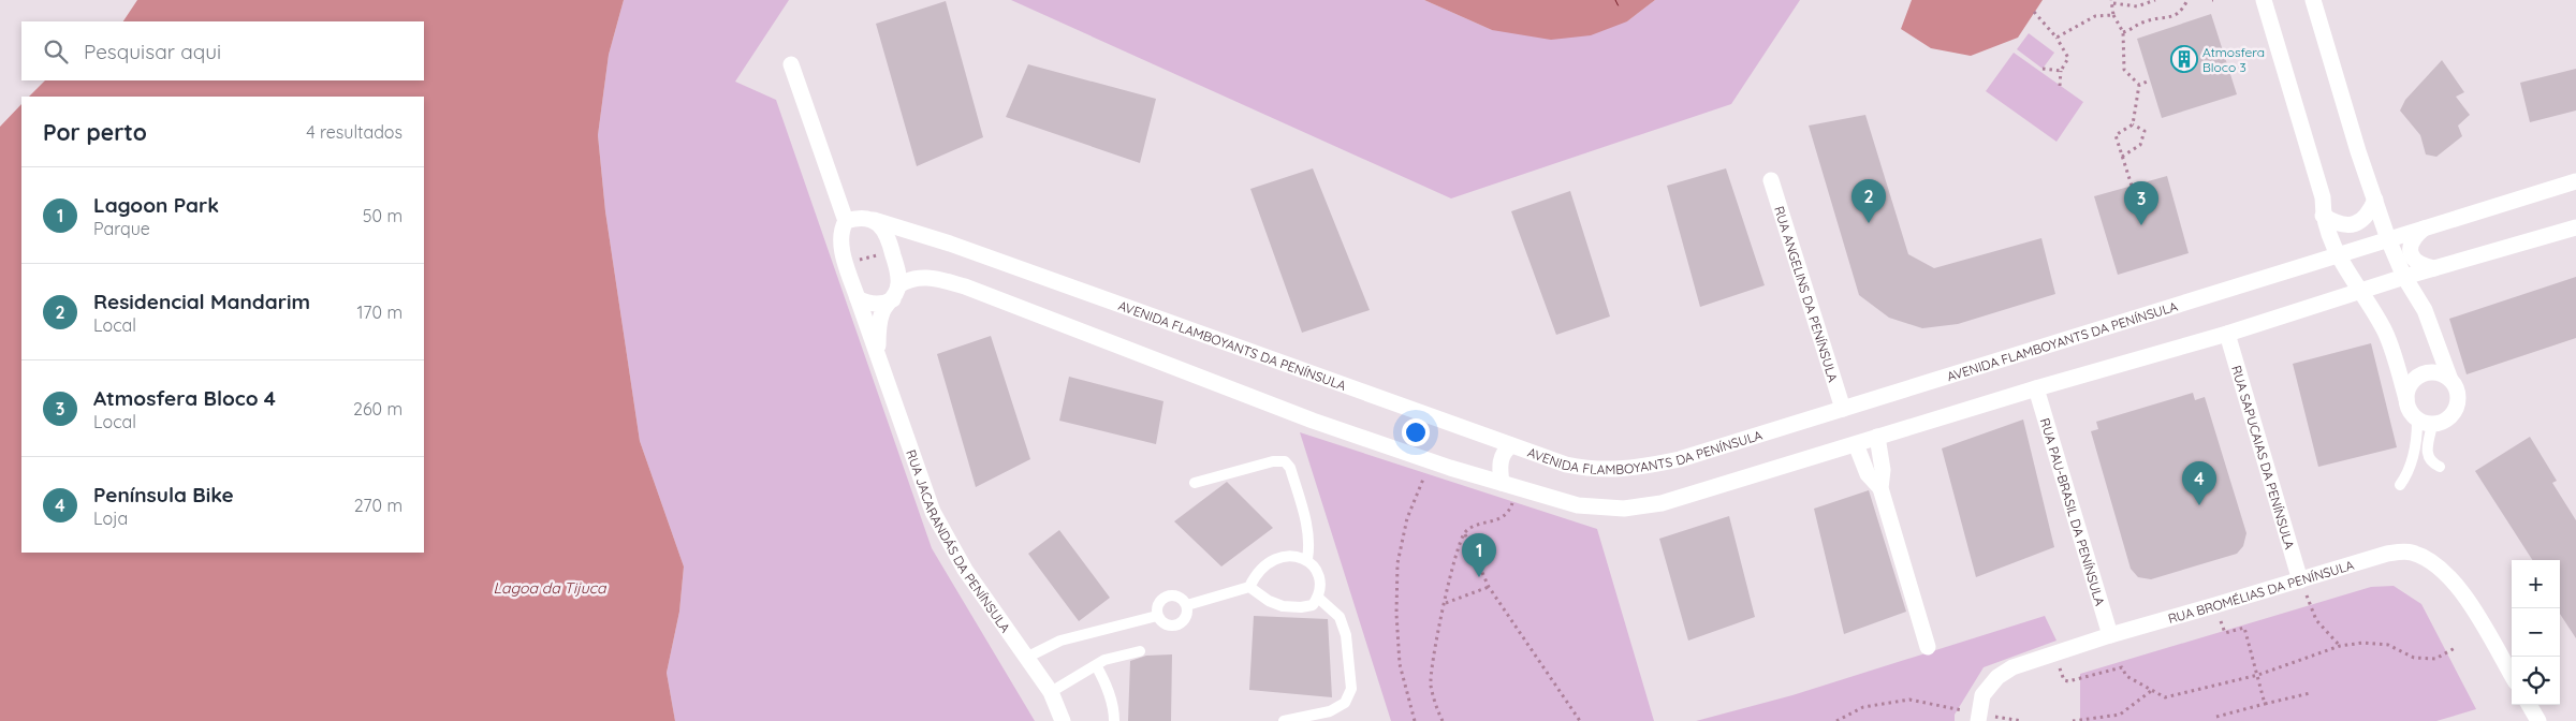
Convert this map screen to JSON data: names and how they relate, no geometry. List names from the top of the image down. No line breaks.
{"streets":{"street":["RUA ANGELINS DA PENÍNSULA","AVENIDA FLAMBOYANTS DA PENÍNSULA","RUA SAPUCAIAS DA PENÍNSULA","RUA PAU-BRASIL DA PENÍNSULA","RUA JACARANDÁS DA PENÍNSULA","RUA BROMÉLIAS DA PENÍNSULA"]},"crossings":[["RUA ANGELINS DA PENÍNSULA","AVENIDA FLAMBOYANTS DA PENÍNSULA"],["RUA SAPUCAIAS DA PENÍNSULA","RUA BROMÉLIAS DA PENÍNSULA"],["RUA PAU-BRASIL DA PENÍNSULA","RUA BROMÉLIAS DA PENÍNSULA"]],"water":["Lagoa da Tijuca"],"places":{"building":["Atmosfera Bloco 3"]},"page":{"search":"Pesquisar aqui","heading":["Por perto","4 resultados"],"list":[{"mark":"1","name":"Lagoon Park","note":"Parque","value":"50 m"},{"mark":"2","name":"Residencial Mandarim","note":"Local","value":"170 m"},{"mark":"3","name":"Atmosfera Bloco 4","note":"Local","value":"260 m"},{"mark":"4","name":"Península Bike","note":"Loja","value":"270 m"}],"pins":["2","3","4","1"],"map_buttons":["+","−"]}}
